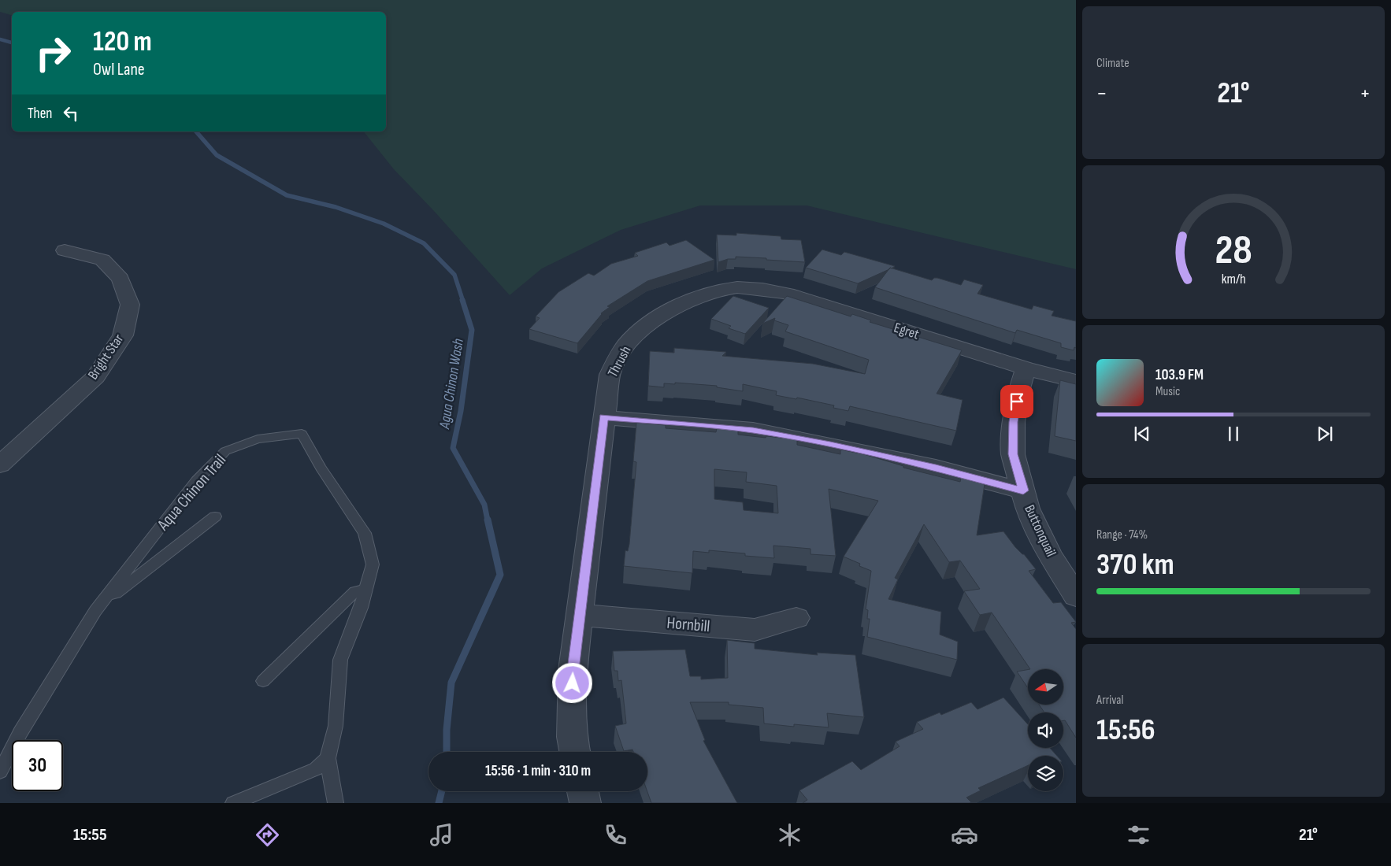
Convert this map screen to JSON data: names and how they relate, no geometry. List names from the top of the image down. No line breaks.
{"streets":{"street":["Egret","Bright Star","Thrush","Buttonquail","Hornbill"],"lane":["Aqua Chinon Trail"]},"crossings":[["Egret","Thrush"],["Egret","Buttonquail"],["Thrush","Hornbill"]],"water":["Agua Chinon Wash"],"north":"left","page":{"tile":["Climate",["Range · 74%","370 km"],["Arrival","15:56"]],"turn":["120 m","Owl Lane"],"heat":["−","21°","+"],"then":"Then","song":["103.9 FM","Music"],"limit":"30","trip":"15:56 · 1 min · 310 m","tabs":["15:55","21°"],"gauge":["28","km/h"]}}
